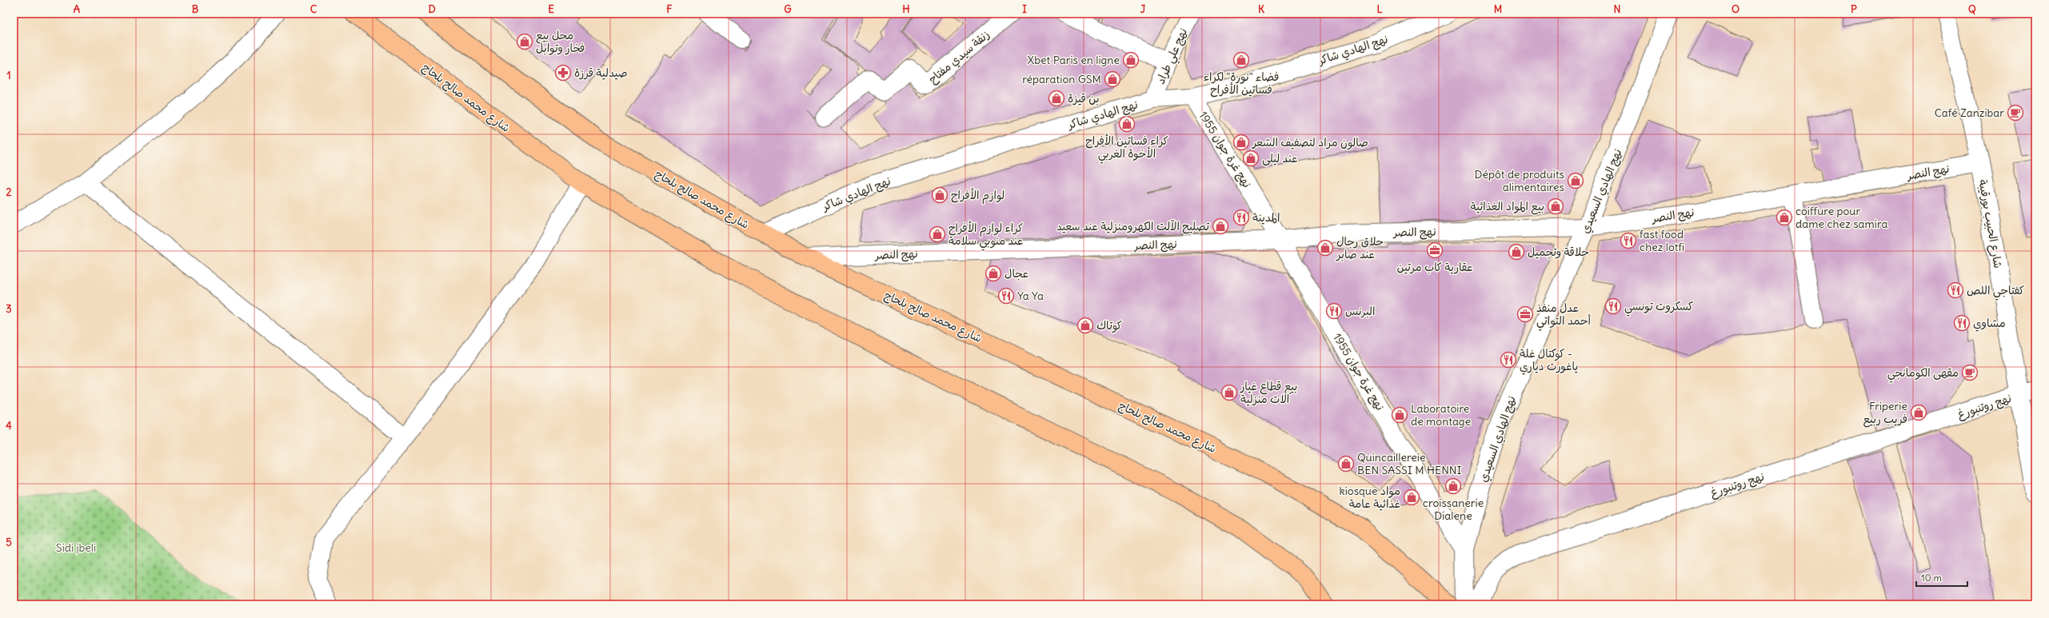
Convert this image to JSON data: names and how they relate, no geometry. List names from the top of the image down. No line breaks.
{"streets":{"main road":["شارع محمد صالح بلحاج"],"street":["نهج الهادي شاكر","نهج علي طراد","زنقة سيدي مفتاح","1955 نهج غرة جوان","نهج النصر","نهج الهادي السعيدي","شارع الحبيب بورقيبة","نهج روتنبورغ"]},"crossings":[["نهج الهادي شاكر","نهج علي طراد"],["نهج الهادي شاكر","شارع محمد صالح بلحاج"],["نهج الهادي شاكر","1955 نهج غرة جوان"],["شارع محمد صالح بلحاج","نهج النصر"],["1955 نهج غرة جوان","نهج النصر"],["1955 نهج غرة جوان","نهج الهادي السعيدي"],["نهج النصر","نهج الهادي السعيدي"],["نهج النصر","شارع الحبيب بورقيبة"],["شارع الحبيب بورقيبة","نهج روتنبورغ"]],"parks":["Sidi jbeli"],"places":{"shop":["محل بيع فخار وتوابل","Xbet Paris en ligne","فضاء \"نورة\" لكراء فساتين الأفراح","réparation GSM","بن قيزة","كراء فساتين الأفراح الأخوة الغربي","صالون مراد لتصفيف الشعر","عند ليلى","Dépôt de produits alimentaires","لوازم الأفراح","بيع المواد الغذائية","coiffure pour dame chez samira","تصليح الآلت الكهرومنزلية عند سعيد","كراء لوازم الأفراح عند منوبي سلامة","حلاق رجال عند صابر","حلاقة وتجميل","عجال","كوتاك","بيع قطاع غيار الات منزلية","Friperie فريب ربيع","Laboratoire de montage","Quincaillereie BEN SASSI M HENNI","croissanerie Dialene","kiosque مواد غذائية عامة"],"pharmacy":["صيدلية قرزة"],"cafe":["Café Zanzibar","مقهى الكومانجي"],"restaurant":["المدينة","fast food chez lotfi","كفتاجي اللص","Ya Ya","كسكروت تونسي","البرنس","مشاوي","كوكتال غلة - ياغورت دياري"],"office":["عقارية كاب مرتين","عدل منفذ أحمد التواتي"]},"scale_bar":"10 m","grid":{"columns":["A","B","C","D","E","F","G","H","I","J","K","L","M","N","O","P","Q"],"rows":["1","2","3","4","5"]}}
